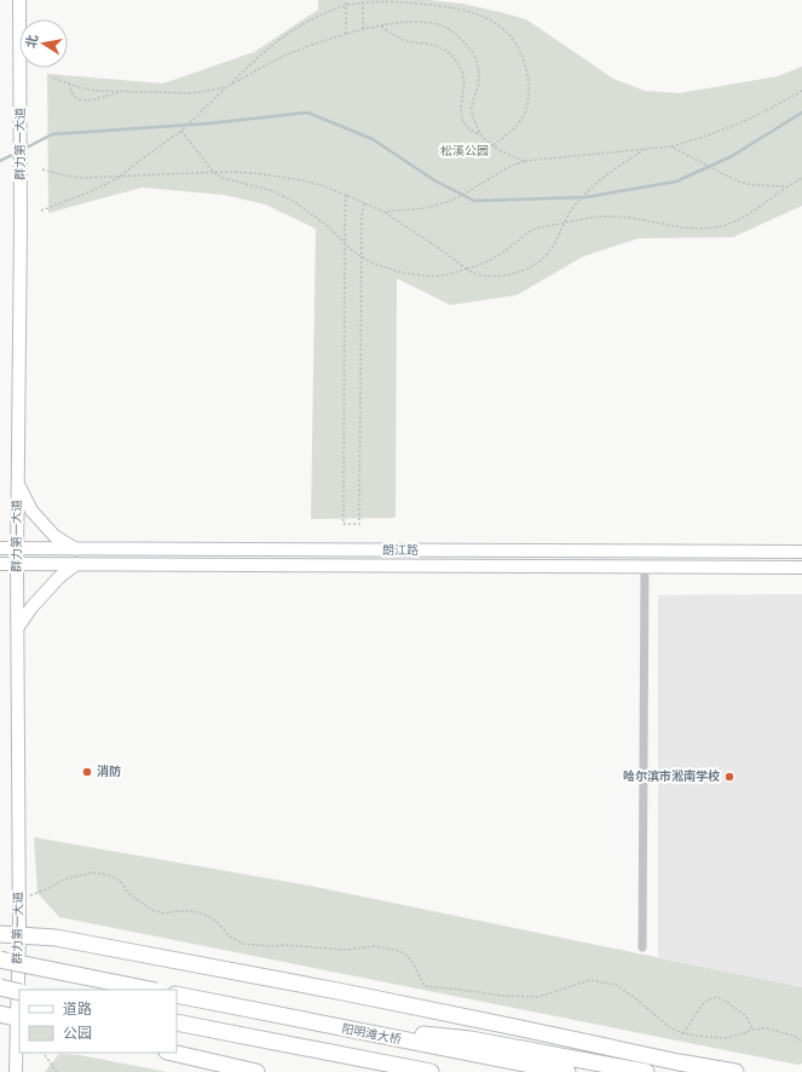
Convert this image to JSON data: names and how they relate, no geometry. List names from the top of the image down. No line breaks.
{"streets":{"highway":["阳明滩大桥"],"main road":["群力第一大道","朗江路"]},"crossings":[["群力第一大道","朗江路"]],"parks":["松溪公园"],"places":["消防","哈尔滨市淞南学校"],"legend":["道路","公园"],"north":"left"}
